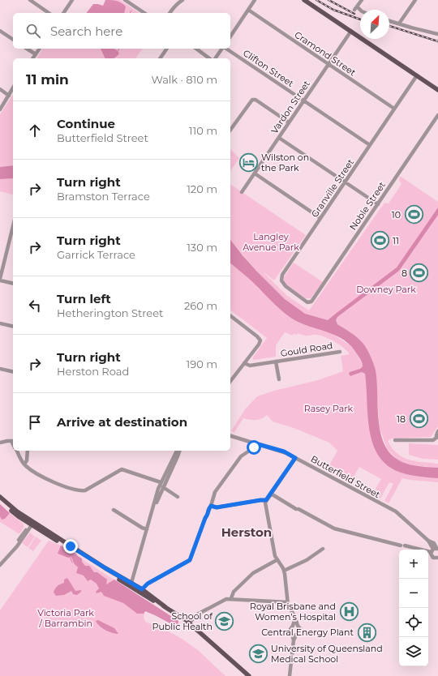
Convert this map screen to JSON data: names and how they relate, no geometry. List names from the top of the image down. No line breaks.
{"streets":{"street":["Cramond Street","Clifton Street","Vardon Street","Granville Street","Noble Street","Gould Road","Butterfield Street"]},"crossings":[["Cramond Street","Vardon Street"],["Cramond Street","Granville Street"],["Clifton Street","Vardon Street"],["Clifton Street","Granville Street"],["Granville Street","Noble Street"]],"districts":["Herston"],"parks":["Langley Avenue Park","Downey Park","Rasey Park","Victoria Park / Barrambin"],"places":{"hotel":["Wilston on the Park"],"sports":["10","11","8","18"],"hospital":["Royal Brisbane and Women’s Hospital"],"school or university":["School of Public Health","University of Queensland Medical School"],"building":["Central Energy Plant"]},"north":"top right","page":{"search":"Search here","heading":["11 min","Walk · 810 m"],"list":[["Continue","Butterfield Street","110 m"],["Turn right","Bramston Terrace","120 m"],["Turn right","Garrick Terrace","130 m"],["Turn left","Hetherington Street","260 m"],["Turn right","Herston Road","190 m"],"Arrive at destination"],"map_buttons":["+","−"]}}
